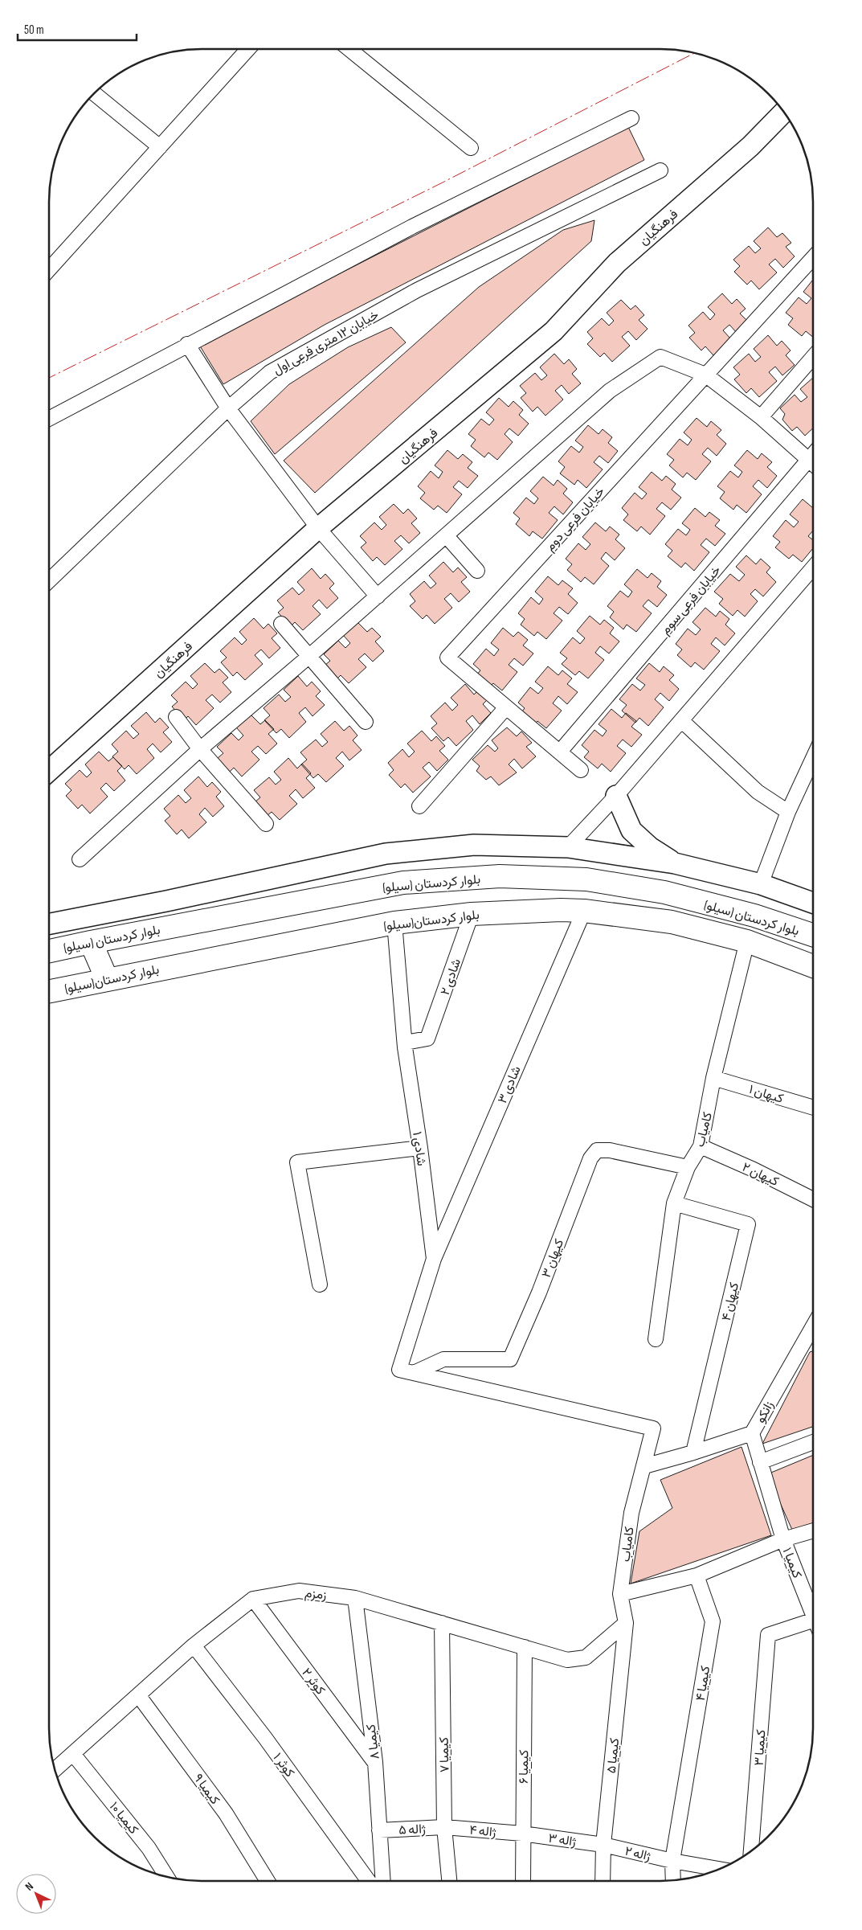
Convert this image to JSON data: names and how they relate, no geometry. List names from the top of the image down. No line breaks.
{"streets":{"main road":["بلوار کردستان (سیلو)","بلوار کردستان(سیلو)"],"street":["فرهنگیان","خیابان ۱۲ متری فرعی اول","خیابان فرعی دوم","خیابان فرعی سوم","شادی ۲","شادی ۳","کیهان ۱","کامیاب","شادی ۱","کیهان ۲","کیهان ۳","کیهان ۴","زانکو","کیمیا ۱","زمزم","کوثر ۲","کیمیا ۴","کیمیا ۸","کیمیا ۳","کیمیا ۷","کیمیا ۵","کوثر ۱","کیمیا ۶","کیمیا ۹","کیمیا ۱۰","ژاله ۵","ژاله ۴","ژاله ۳","ژاله ۲"]},"crossings":[["خیابان فرعی دوم","خیابان فرعی سوم"],["بلوار کردستان(سیلو)","شادی ۲"],["بلوار کردستان(سیلو)","شادی ۳"],["بلوار کردستان(سیلو)","کامیاب"],["بلوار کردستان(سیلو)","شادی ۱"],["شادی ۲","شادی ۱"],["شادی ۳","شادی ۱"],["کیهان ۱","کامیاب"],["کامیاب","شادی ۱"],["کامیاب","کیهان ۲"],["کامیاب","کیهان ۳"],["کامیاب","کیهان ۴"],["کامیاب","زمزم"],["کامیاب","کیمیا ۵"],["شادی ۱","کیهان ۳"],["زانکو","کیمیا ۱"],["زمزم","کوثر ۲"],["زمزم","کیمیا ۸"],["زمزم","کیمیا ۷"],["زمزم","کیمیا ۵"],["زمزم","کوثر ۱"],["زمزم","کیمیا ۶"],["زمزم","کیمیا ۹"],["زمزم","کیمیا ۱۰"],["کوثر ۲","کیمیا ۸"],["کیمیا ۴","ژاله ۲"],["کیمیا ۸","ژاله ۵"],["کیمیا ۷","ژاله ۵"],["کیمیا ۷","ژاله ۴"],["کیمیا ۵","ژاله ۳"],["کیمیا ۵","ژاله ۲"],["کیمیا ۶","ژاله ۴"],["کیمیا ۶","ژاله ۳"],["ژاله ۵","ژاله ۴"],["ژاله ۴","ژاله ۳"],["ژاله ۳","ژاله ۲"]],"scale_bar":"50 m","north":"top left"}
